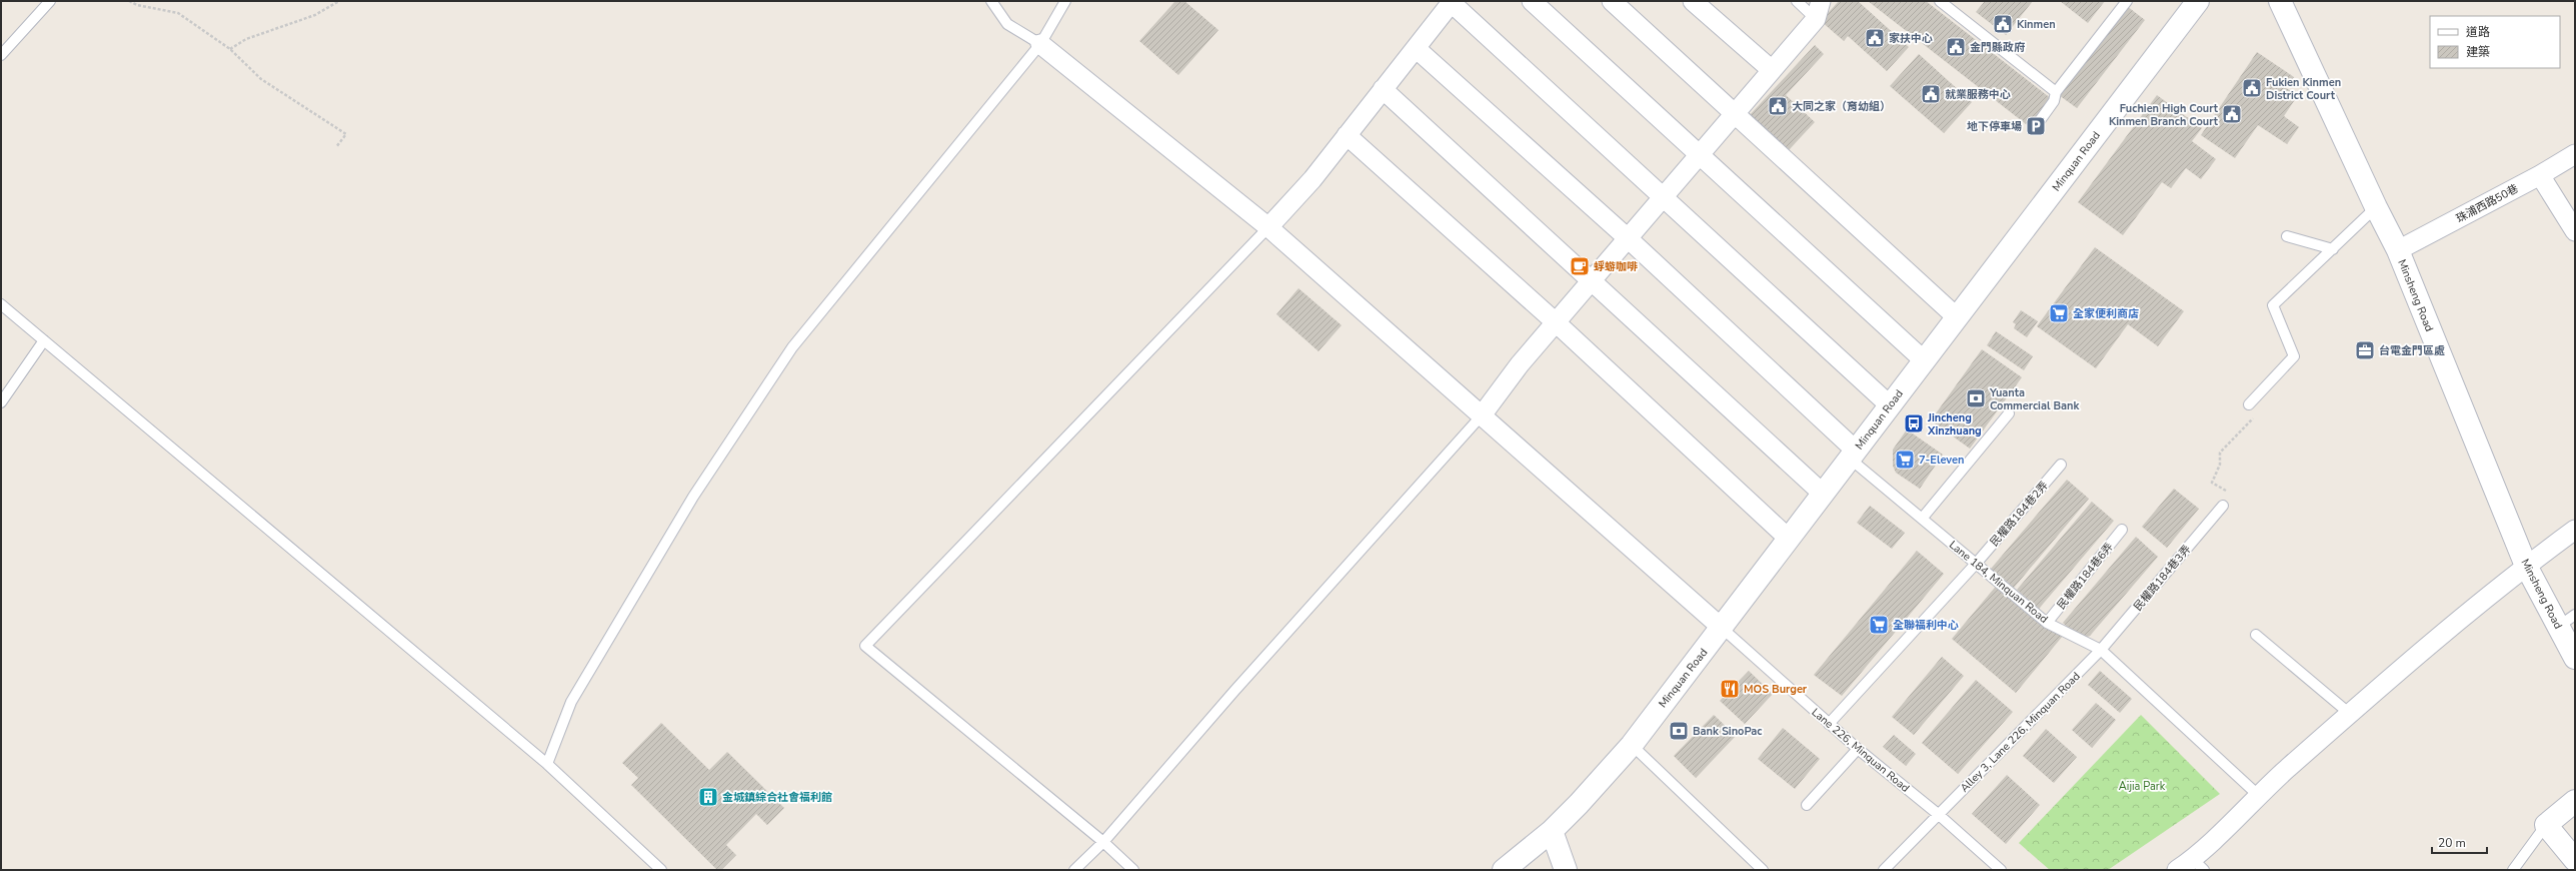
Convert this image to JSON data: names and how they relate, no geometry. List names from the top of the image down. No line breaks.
{"streets":{"main road":["Minquan Road","Minsheng Road"],"street":["珠浦西路50巷"],"lane":["民權路184巷2弄","民權路184巷6弄","民權路184巷3弄","Lane 184, Minquan Road","Alley 3, Lane 226, Minquan Road","Lane 226, Minquan Road"]},"crossings":[["Minquan Road","Lane 184, Minquan Road"],["Minquan Road","Lane 226, Minquan Road"],["珠浦西路50巷","Minsheng Road"],["民權路184巷2弄","Lane 184, Minquan Road"],["民權路184巷2弄","Lane 226, Minquan Road"],["民權路184巷6弄","Lane 184, Minquan Road"],["民權路184巷3弄","Lane 184, Minquan Road"],["民權路184巷3弄","Alley 3, Lane 226, Minquan Road"],["Lane 184, Minquan Road","Alley 3, Lane 226, Minquan Road"],["Alley 3, Lane 226, Minquan Road","Lane 226, Minquan Road"]],"parks":["Aijia Park"],"places":{"public building":["Kinmen","家扶中心","金門縣政府","Fukien Kinmen District Court","就業服務中心","大同之家（育幼組）","Fuchien High Court Kinmen Branch Court"],"parking":["地下停車場"],"cafe":["蜉蝣咖啡"],"supermarket":["全家便利商店","7-Eleven","全聯福利中心"],"office":["台電金門區處"],"bank":["Yuanta Commercial Bank","Bank SinoPac"],"bus stop":["Jincheng Xinzhuang"],"restaurant":["MOS Burger"],"building":["金城鎮綜合社會福利館"]},"legend":["道路","建築"],"scale_bar":"20 m"}
